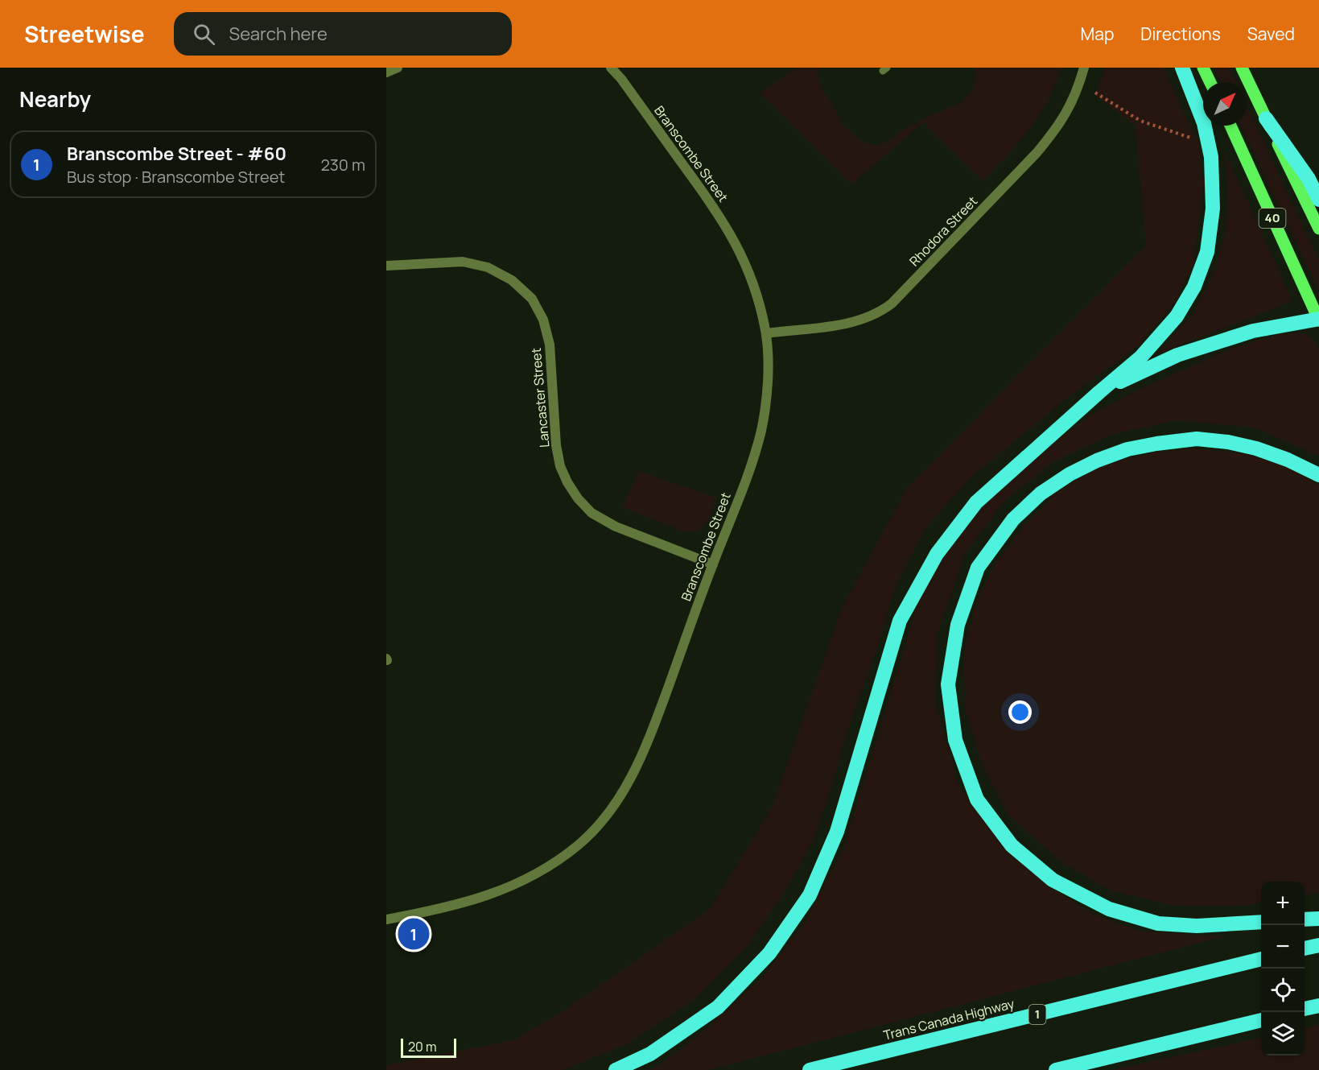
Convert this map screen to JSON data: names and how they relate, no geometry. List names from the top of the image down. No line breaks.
{"streets":{"highway":["1","Trans Canada Highway"],"main road":["40"],"street":["Branscombe Street","Rhodora Street","Lancaster Street"]},"crossings":[["Branscombe Street","Rhodora Street"],["Branscombe Street","Lancaster Street"]],"scale_bar":"20 m","north":"top right","page":{"header":"Streetwise","search":"Search here","nav":["Map","Directions","Saved"],"heading":"Nearby","list":[{"mark":"1","name":"Branscombe Street - #60","note":"Bus stop · Branscombe Street","value":"230 m"}],"map_buttons":["+","−"],"pins":"1","scale":"20 m"}}
